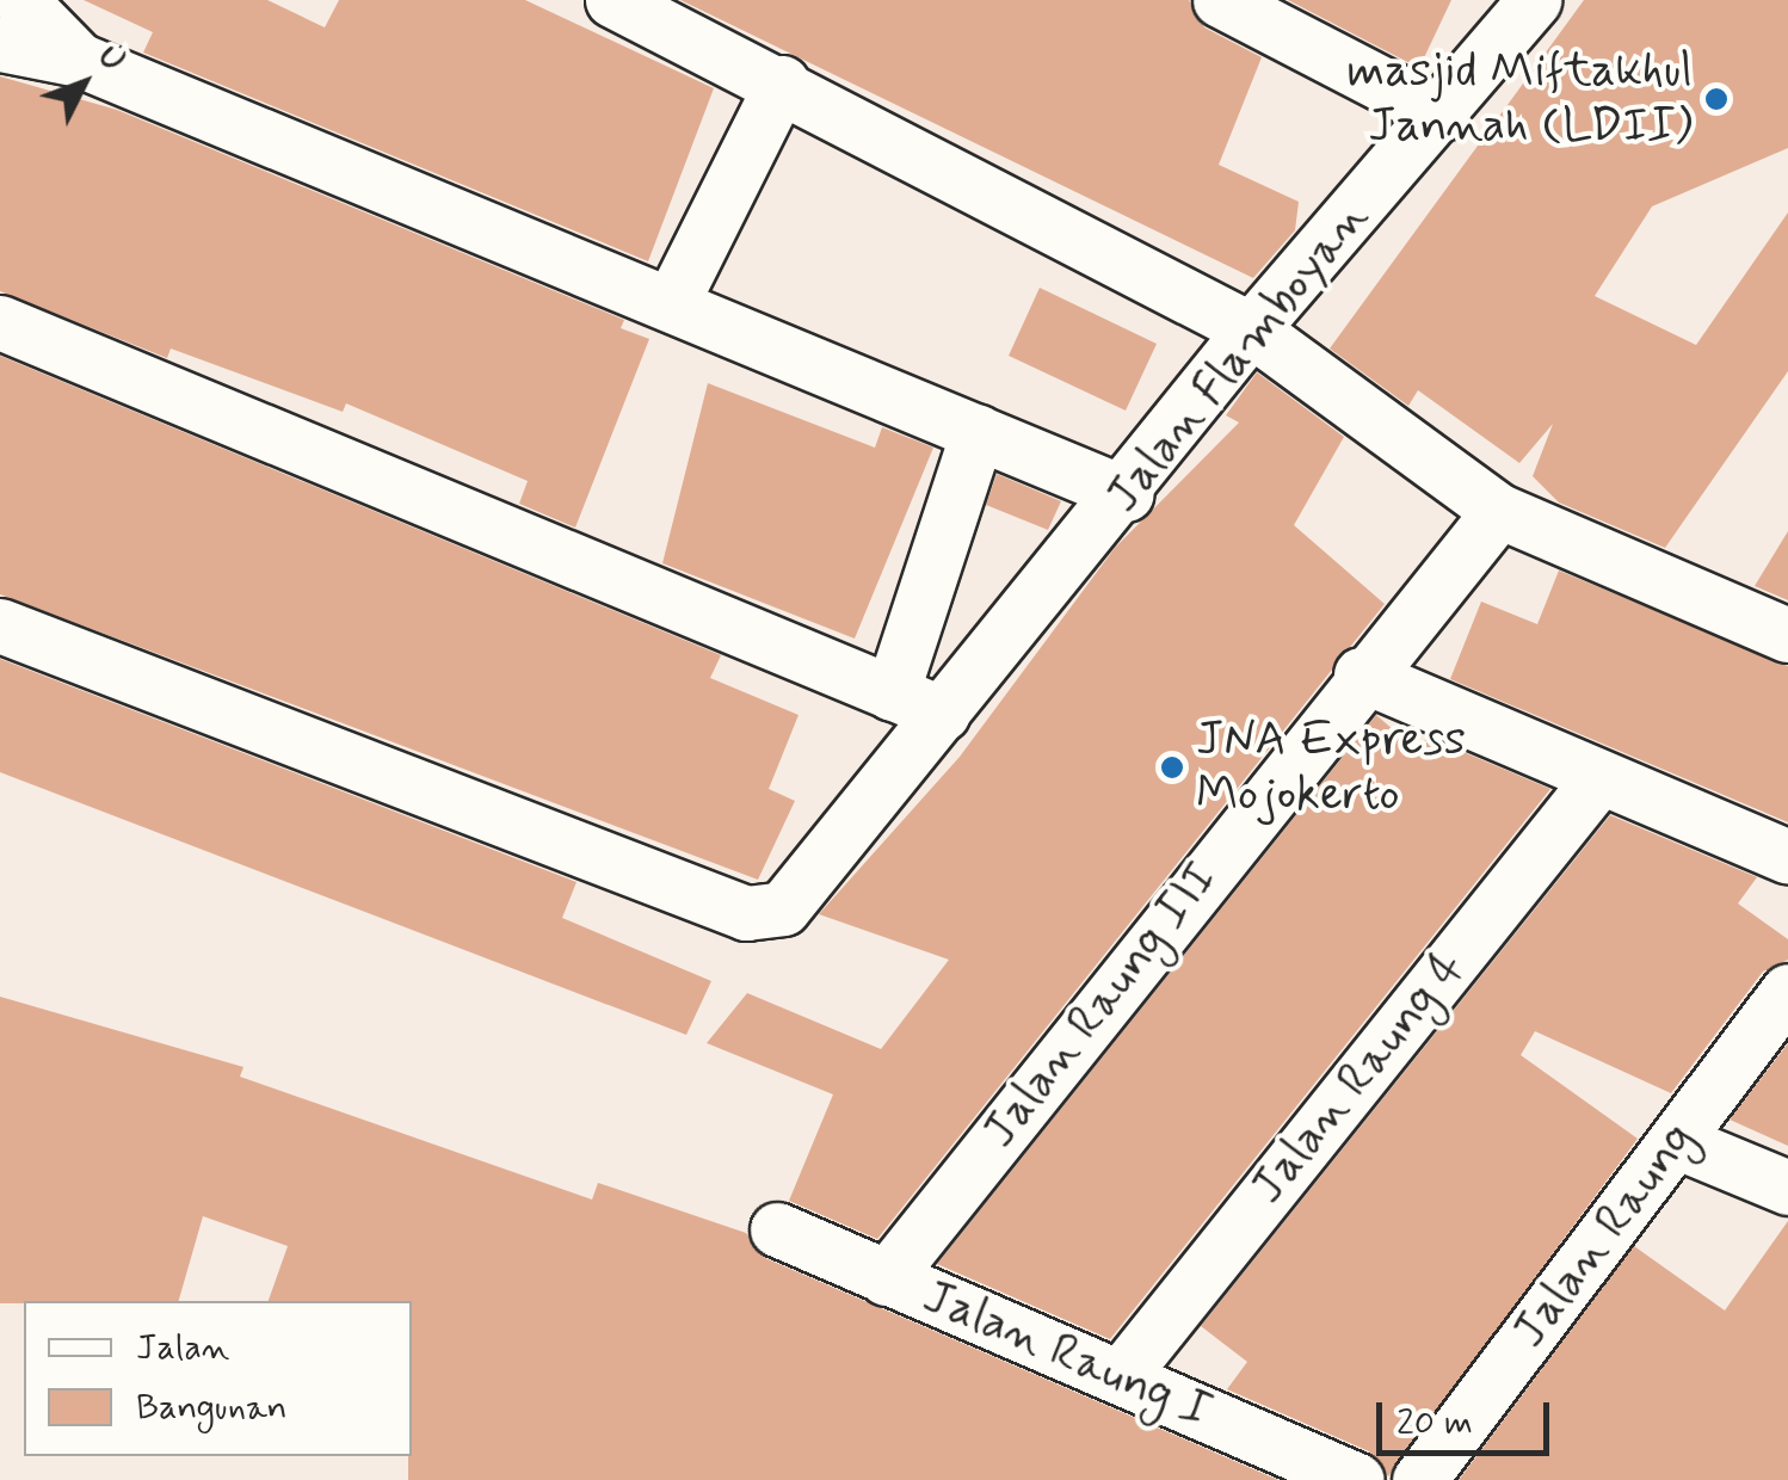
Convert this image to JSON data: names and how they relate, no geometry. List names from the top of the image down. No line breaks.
{"streets":{"street":["Jalan Flamboyan","Jalan Raung III","Jalan Raung 4","Jalan Raung","Jalan Raung I"]},"crossings":[["Jalan Raung III","Jalan Raung I"],["Jalan Raung 4","Jalan Raung I"]],"places":["masjid Miftakhul Jannah (LDII)","JNA Express Mojokerto"],"legend":["Jalan","Bangunan"],"scale_bar":"20 m","north":"top right"}
